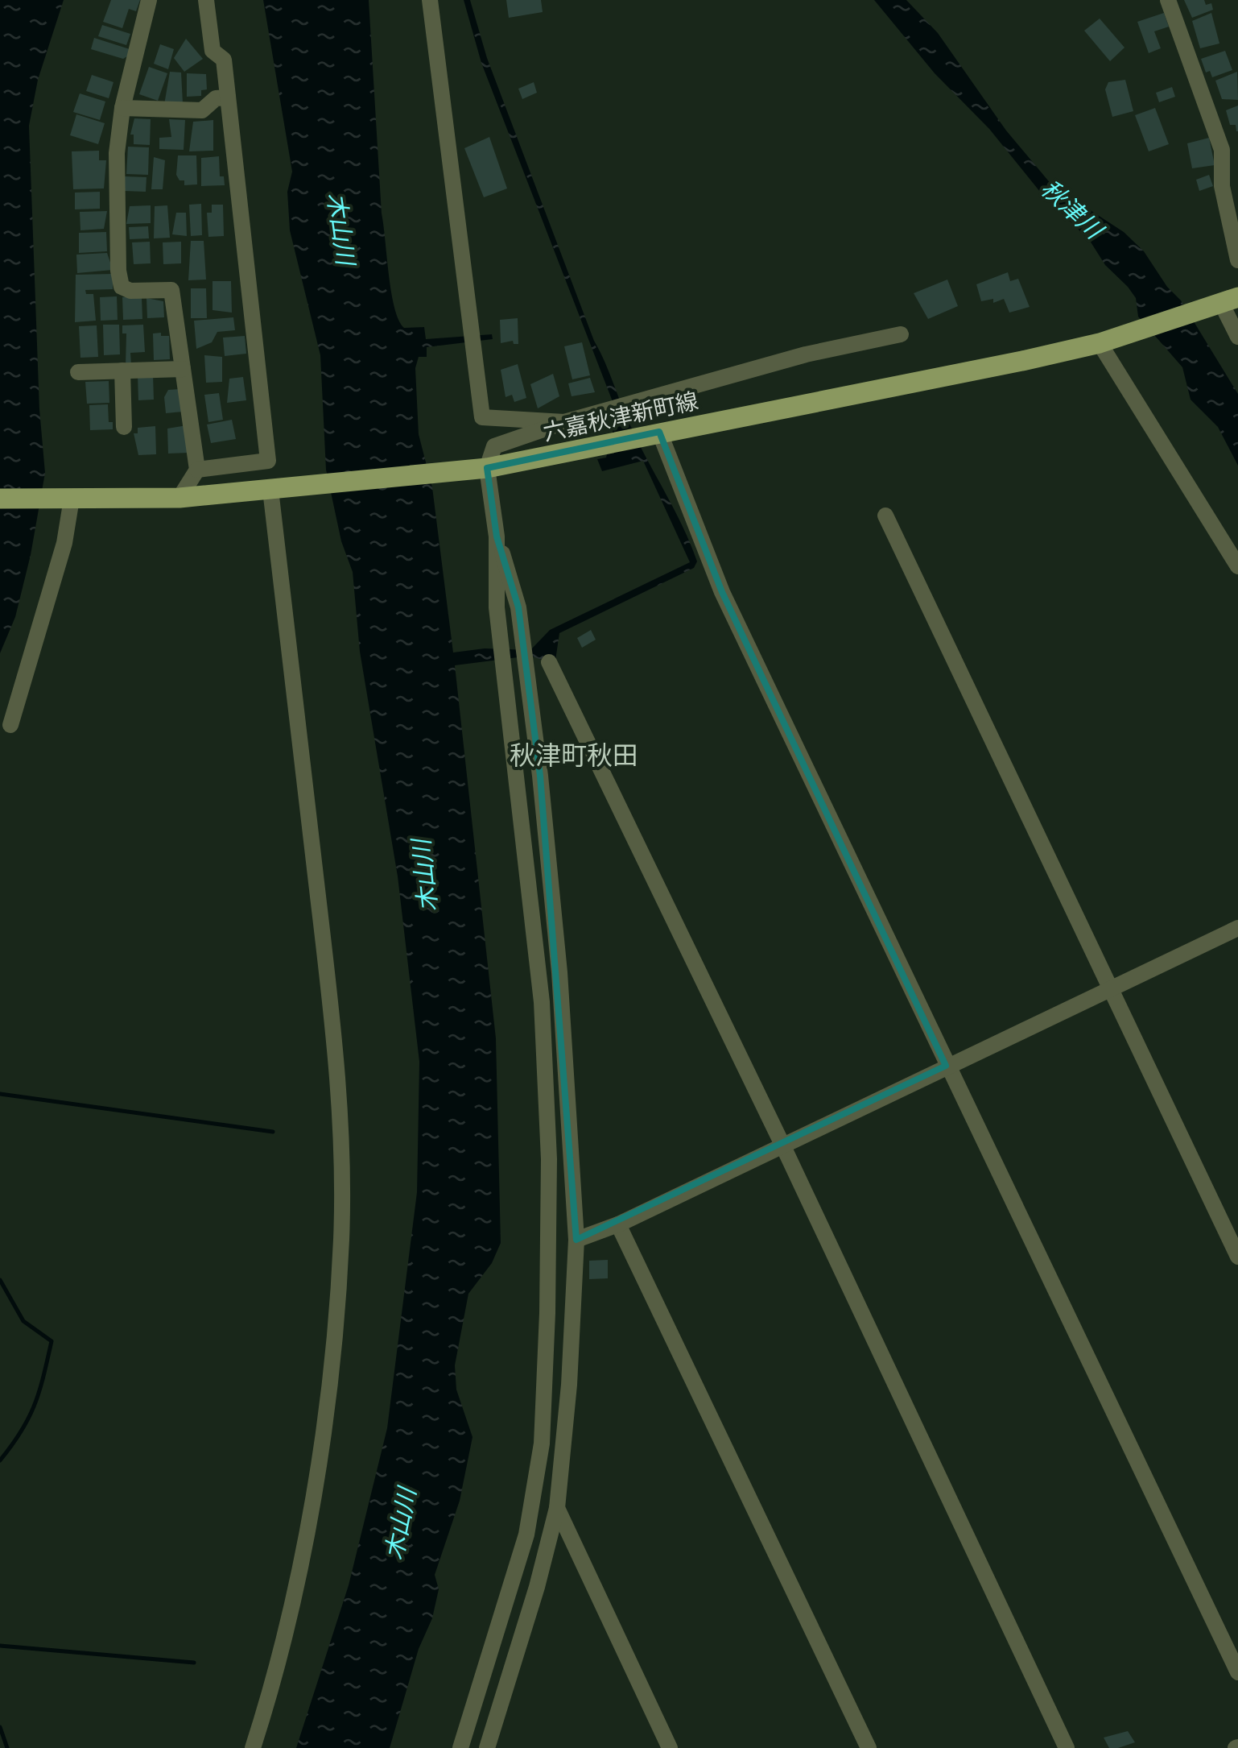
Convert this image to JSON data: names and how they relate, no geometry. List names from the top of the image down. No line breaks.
{"streets":{"main road":["六嘉秋津新町線"]},"districts":["秋津町秋田"],"water":["秋津川","木山川"]}
